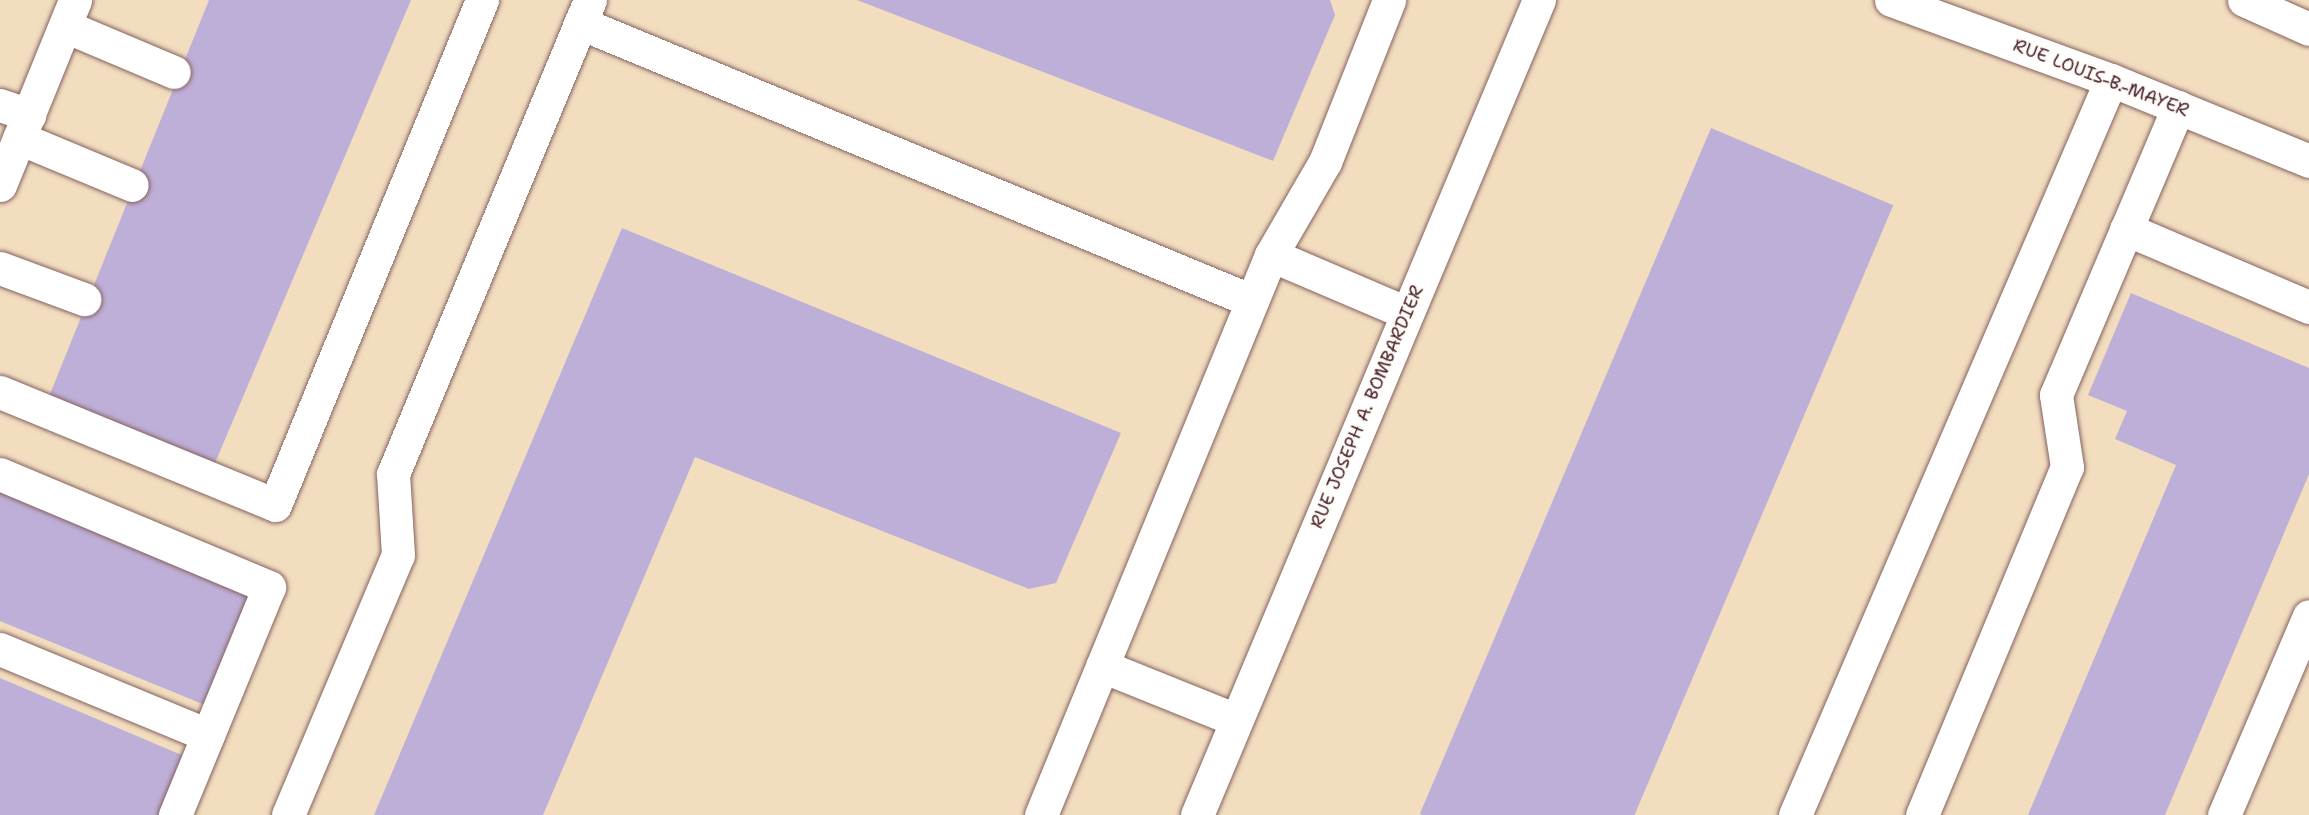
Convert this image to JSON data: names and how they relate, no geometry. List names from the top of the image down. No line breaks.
{"streets":{"street":["RUE LOUIS-B.-MAYER","RUE JOSEPH A. BOMBARDIER"]}}
